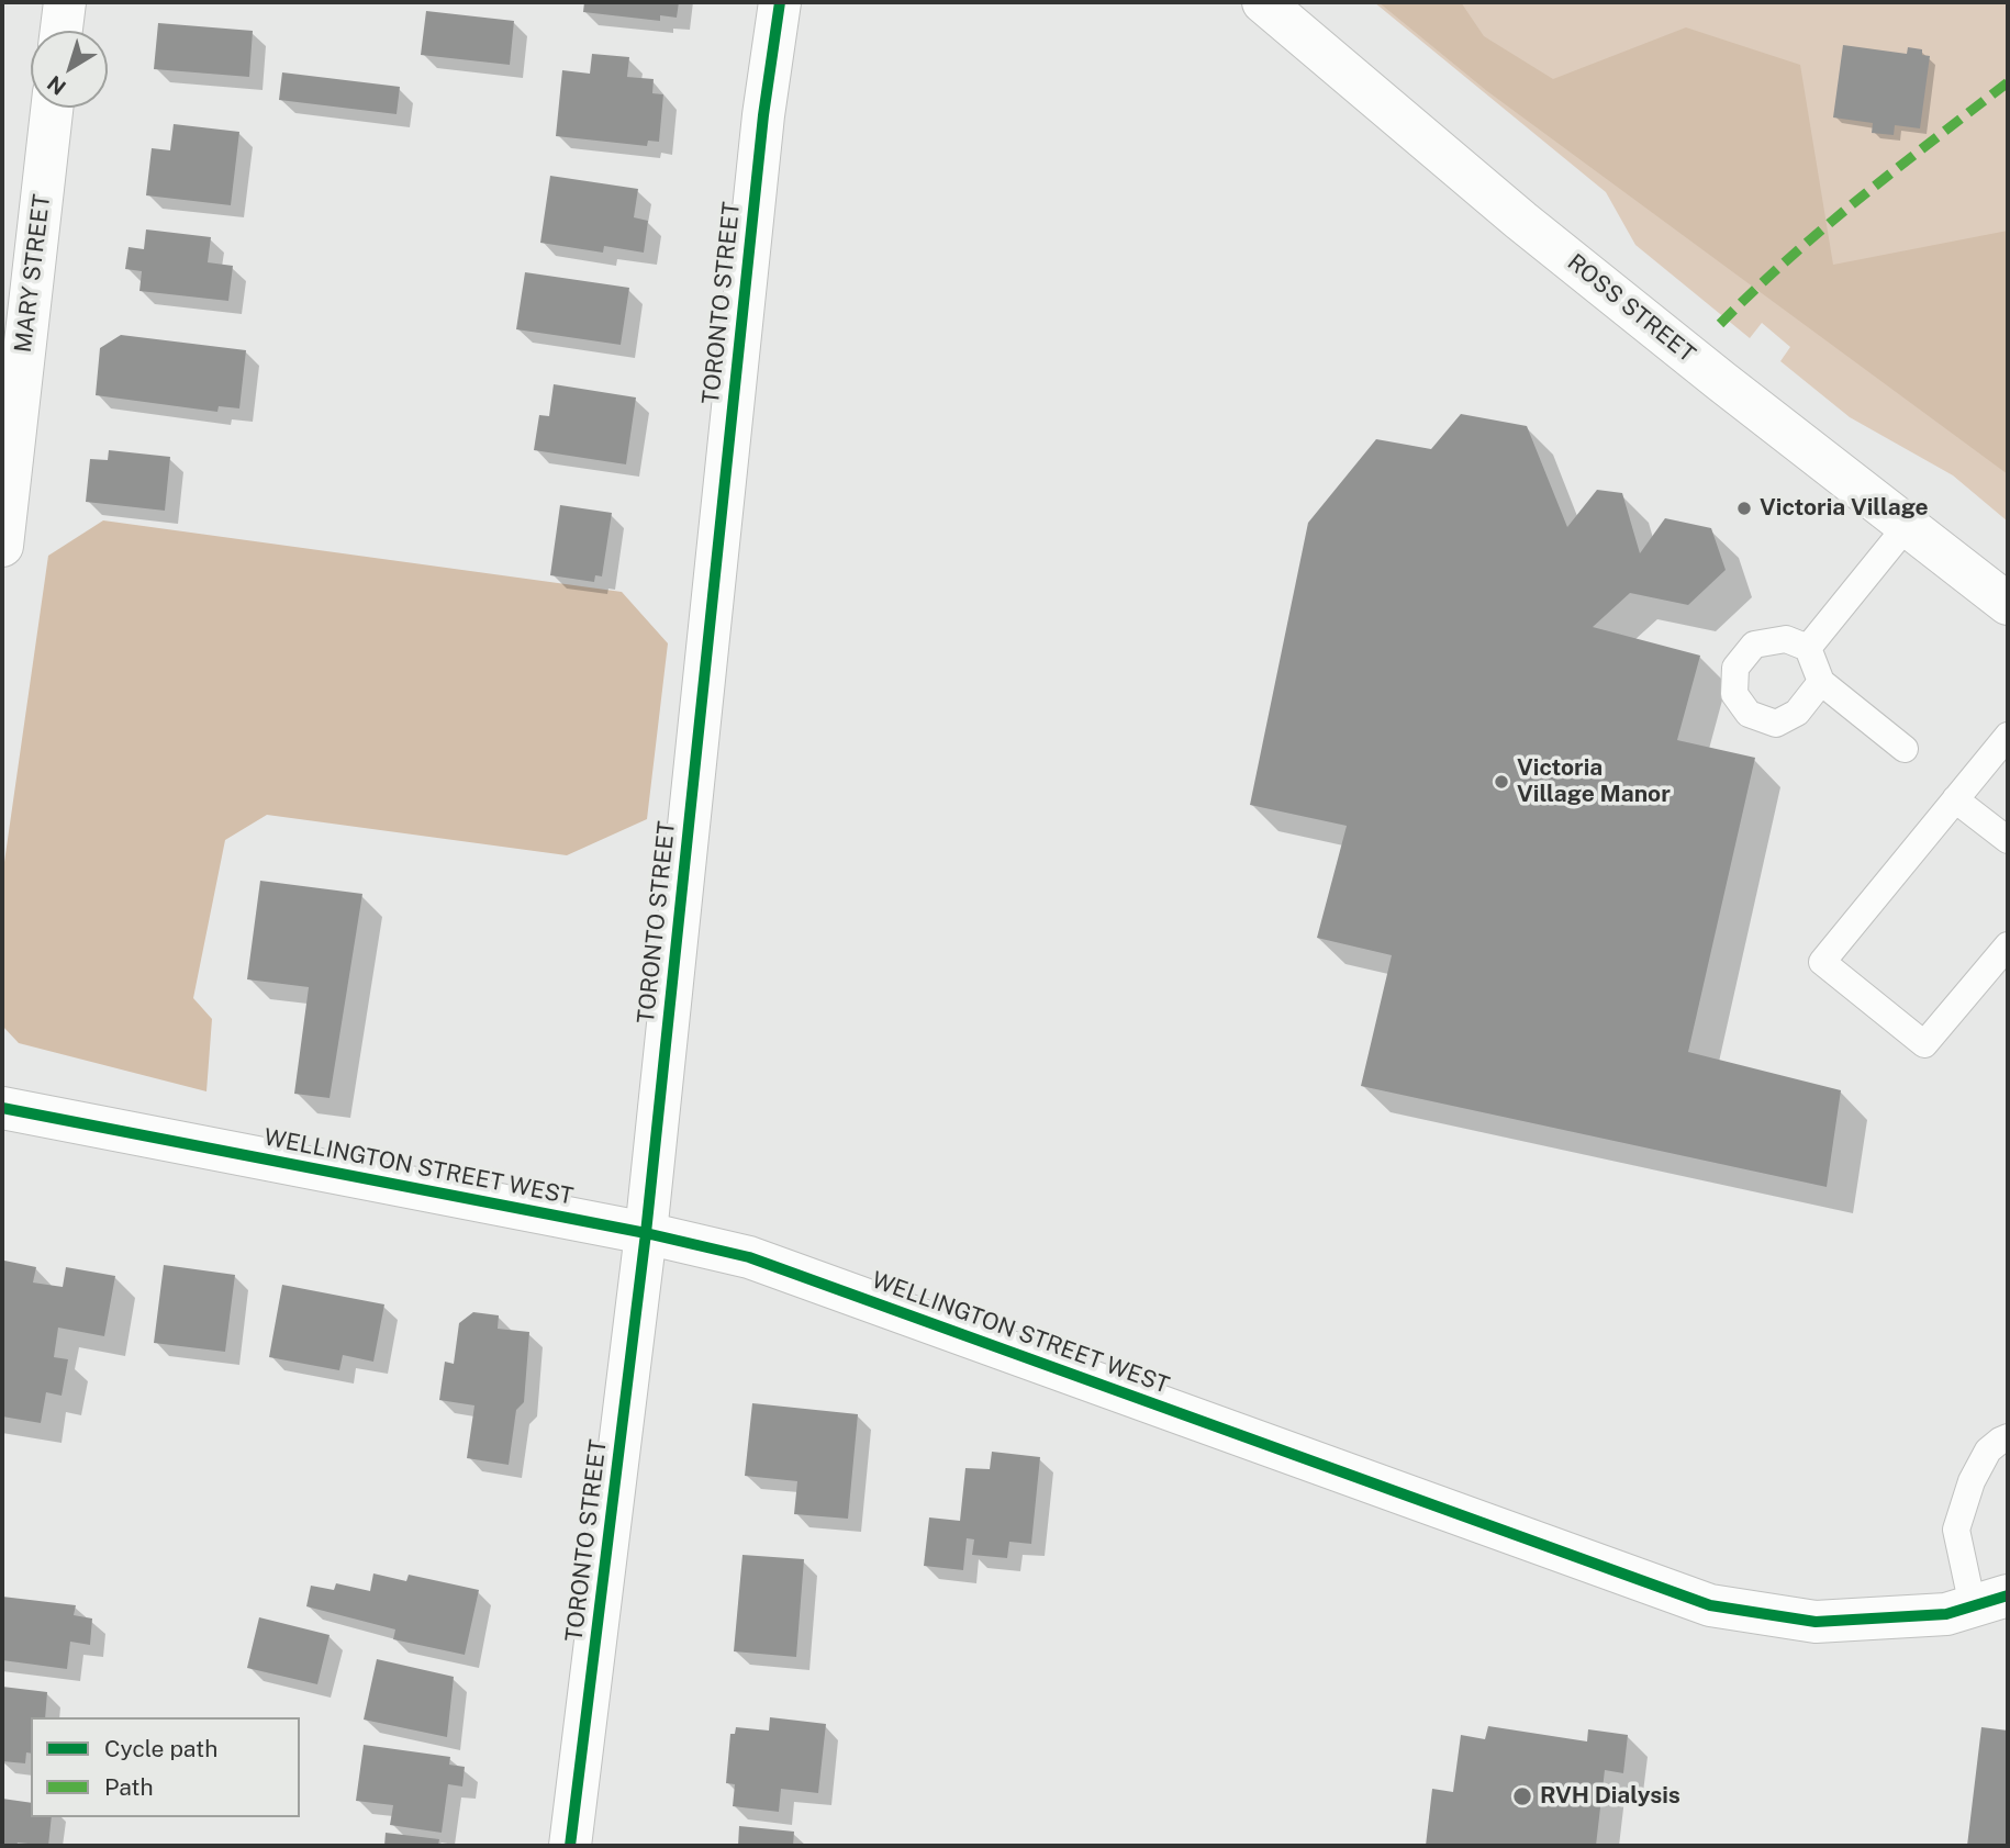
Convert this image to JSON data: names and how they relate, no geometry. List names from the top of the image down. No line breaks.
{"streets":{"street":["MARY STREET","TORONTO STREET","ROSS STREET","WELLINGTON STREET WEST"]},"crossings":[["TORONTO STREET","WELLINGTON STREET WEST"]],"places":["Victoria Village","Victoria Village Manor","RVH Dialysis"],"legend":["Cycle path","Path"],"north":"bottom left"}
